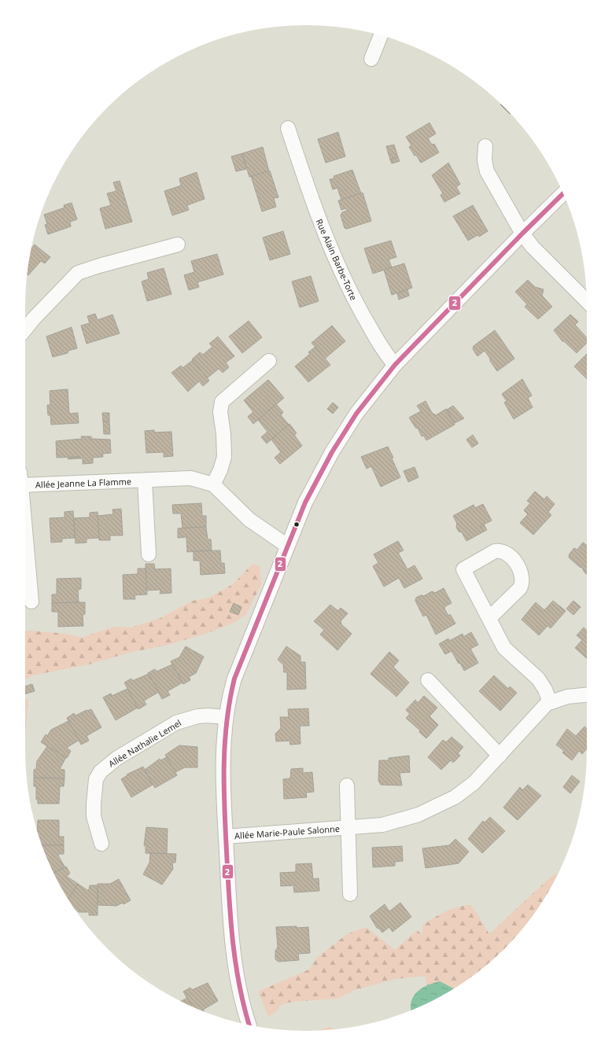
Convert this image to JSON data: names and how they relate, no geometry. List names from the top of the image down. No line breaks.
{"streets":{"street":["Rue Alain Barbe-Torte","Allée Jeanne La Flamme","Allée Nathalie Lemel","Allée Marie-Paule Salonne"]},"lines":["transit line 2"]}
